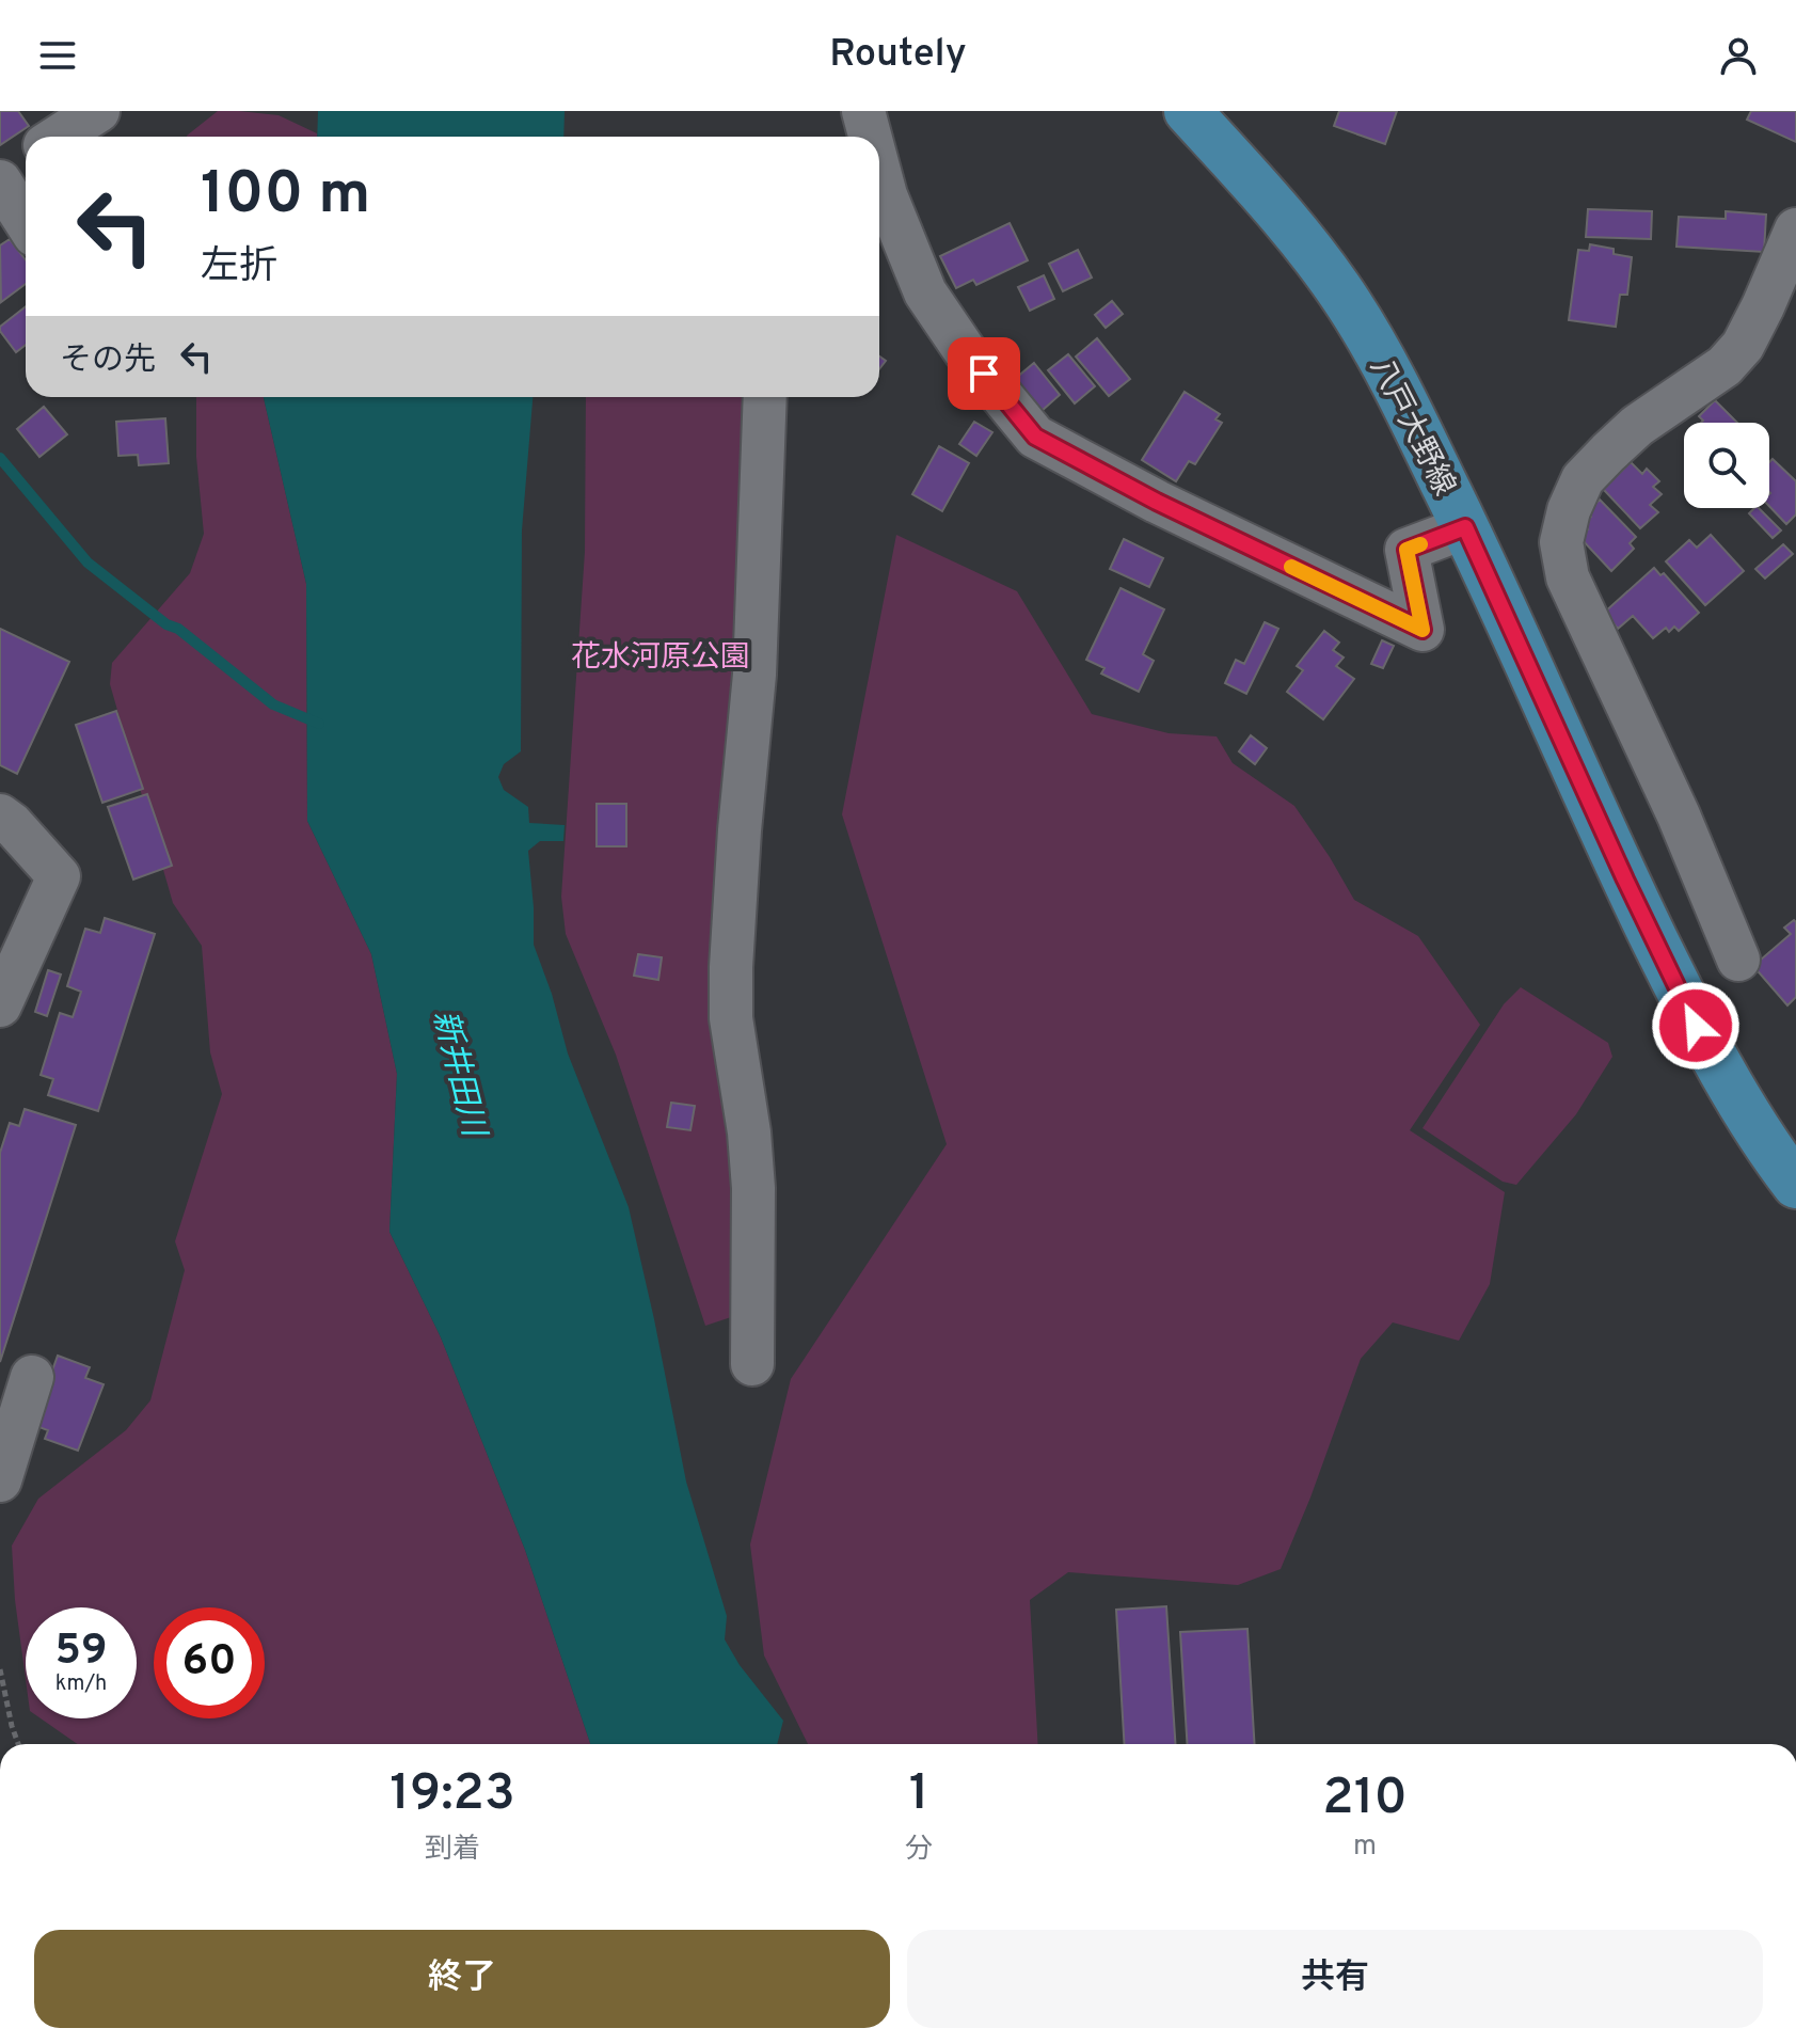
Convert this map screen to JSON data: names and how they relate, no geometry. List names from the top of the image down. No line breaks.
{"streets":{"main road":["八戸大野線"]},"water":["新井田川"],"parks":["花水河原公園"],"page":{"header":"Routely","turn":["100 m","左折"],"then":"その先","speed":"59 km/h","limit":"60","eta":["19:23","到着","1","分","210","m"],"buttons":["終了","共有"]}}
